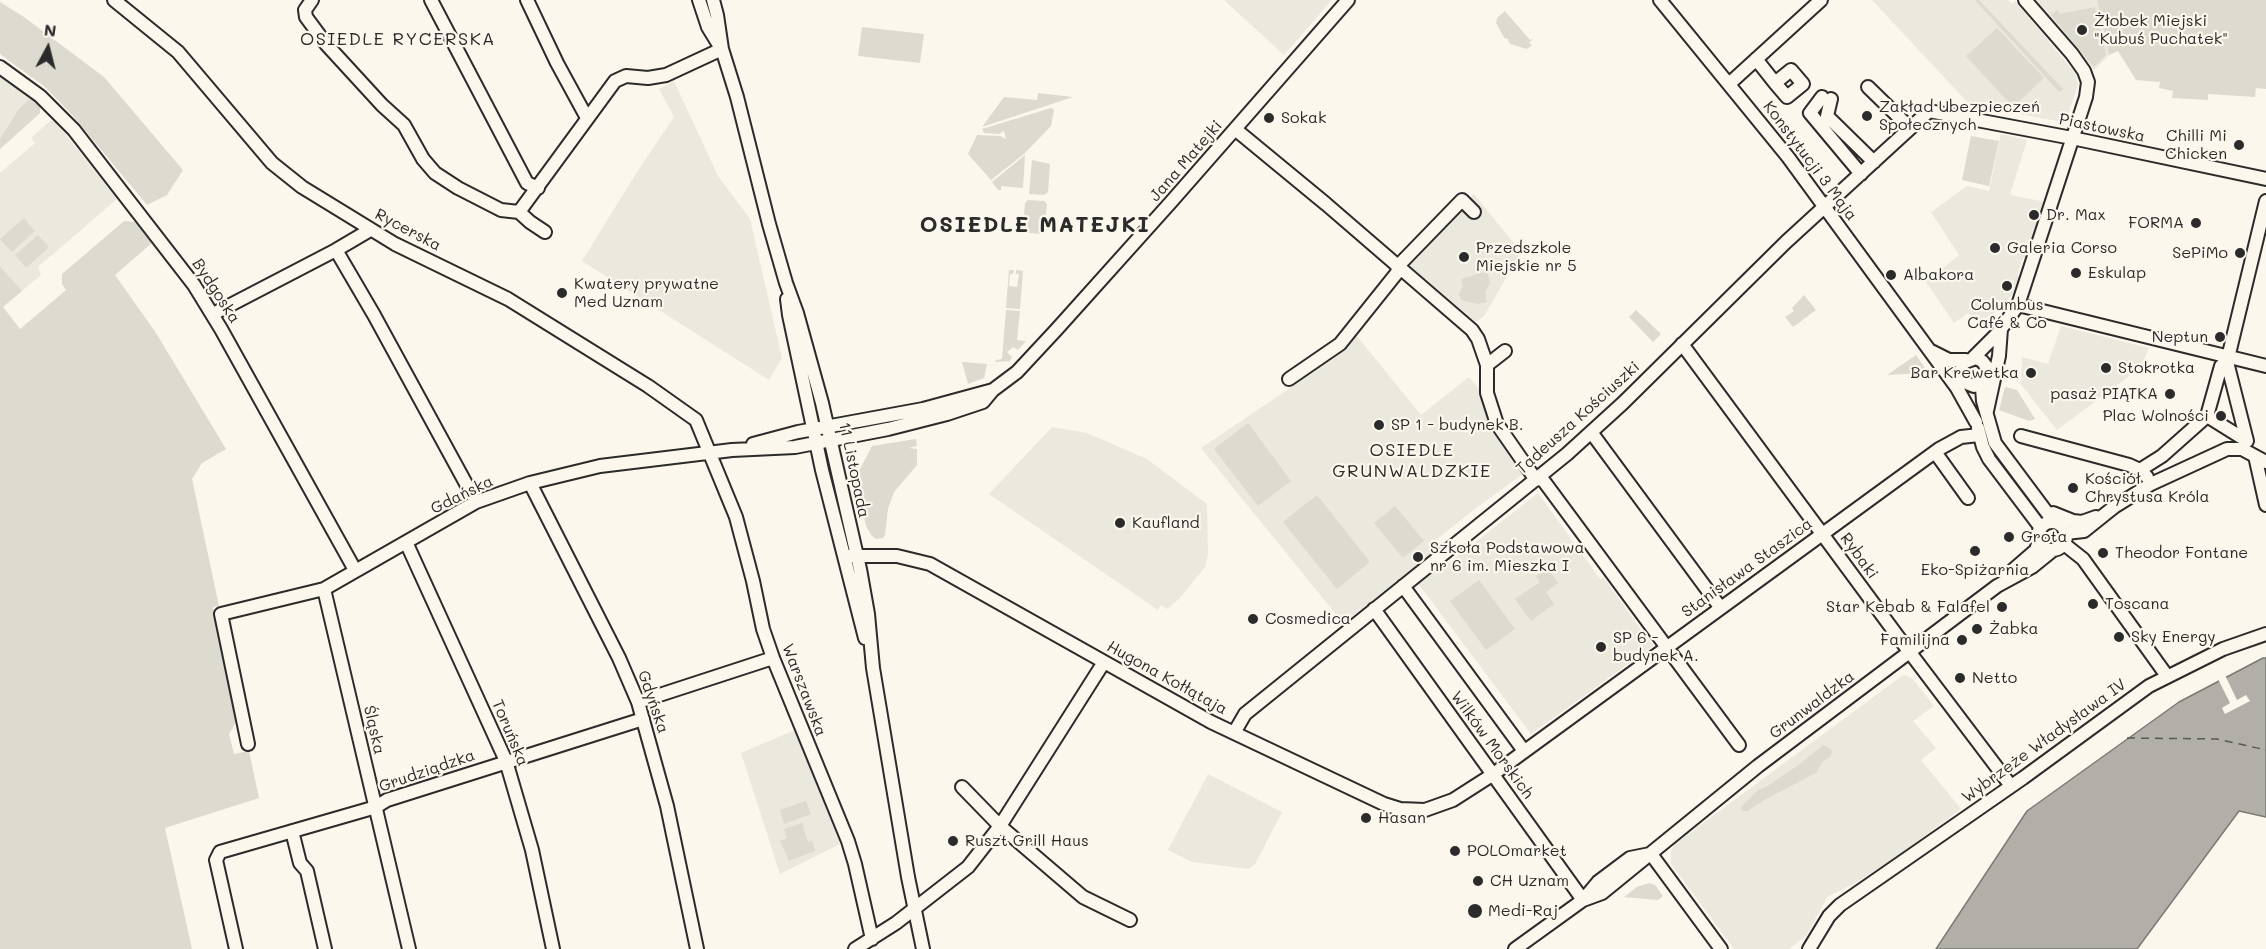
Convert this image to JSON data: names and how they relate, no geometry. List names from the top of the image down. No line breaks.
{"streets":{"street":["Piastowska","Jana Matejki","Konstytucji 3 Maja","Rycerska","Bydgoska","Tadeusza Kościuszki","11 Listopada","Gdańska","Rybaki","Stanisława Staszica","Hugona Kołłątaja","Warszawska","Gdyńska","Grunwaldzka","Śląska","Toruńska","Wybrzeże Władysława IV","Wilków Morskich","Grudziądzka"]},"crossings":[["Piastowska","Konstytucji 3 Maja"],["Piastowska","Tadeusza Kościuszki"],["Jana Matejki","11 Listopada"],["Jana Matejki","Gdańska"],["Konstytucji 3 Maja","Tadeusza Kościuszki"],["Rycerska","Gdańska"],["Rycerska","Warszawska"],["Bydgoska","Gdańska"],["Tadeusza Kościuszki","Rybaki"],["Tadeusza Kościuszki","Hugona Kołłątaja"],["Tadeusza Kościuszki","Wilków Morskich"],["11 Listopada","Gdańska"],["11 Listopada","Hugona Kołłątaja"],["Gdańska","Warszawska"],["Gdańska","Gdyńska"],["Gdańska","Śląska"],["Gdańska","Toruńska"],["Rybaki","Stanisława Staszica"],["Rybaki","Grunwaldzka"],["Rybaki","Wybrzeże Władysława IV"],["Stanisława Staszica","Hugona Kołłątaja"],["Stanisława Staszica","Wilków Morskich"],["Hugona Kołłątaja","Wilków Morskich"],["Gdyńska","Grudziądzka"],["Grunwaldzka","Wilków Morskich"],["Śląska","Grudziądzka"],["Toruńska","Grudziądzka"]],"districts":["OSIEDLE RYCERSKA","OSIEDLE MATEJKI","OSIEDLE GRUNWALDZKIE"],"places":["Żłobek Miejski \"Kubuś Puchatek\"","Zakład Ubezpieczeń Społecznych","Sokak","Chilli Mi Chicken","Dr. Max","FORMA","Galeria Corso","SePiMo","Przedszkole Miejskie nr 5","Eskulap","Albakora","Columbus Café & Co","Kwatery prywatne Med Uznam","Neptun","Stokrotka","Bar Krewetka","pasaż PIĄTKA","Plac Wolności","SP 1 - budynek B.","Kościół Chrystusa Króla","Kaufland","Grota","Eko-Spiżarnia","Theodor Fontane","Szkoła Podstawowa nr 6 im. Mieszka I","Toscana","Star Kebab & Falafel","Cosmedica","Żabka","Sky Energy","Familijna","SP 6 - budynek A.","Netto","Hasan","Ruszt Grill Haus","POLOmarket","CH Uznam","Medi-Raj"],"north":"top"}
